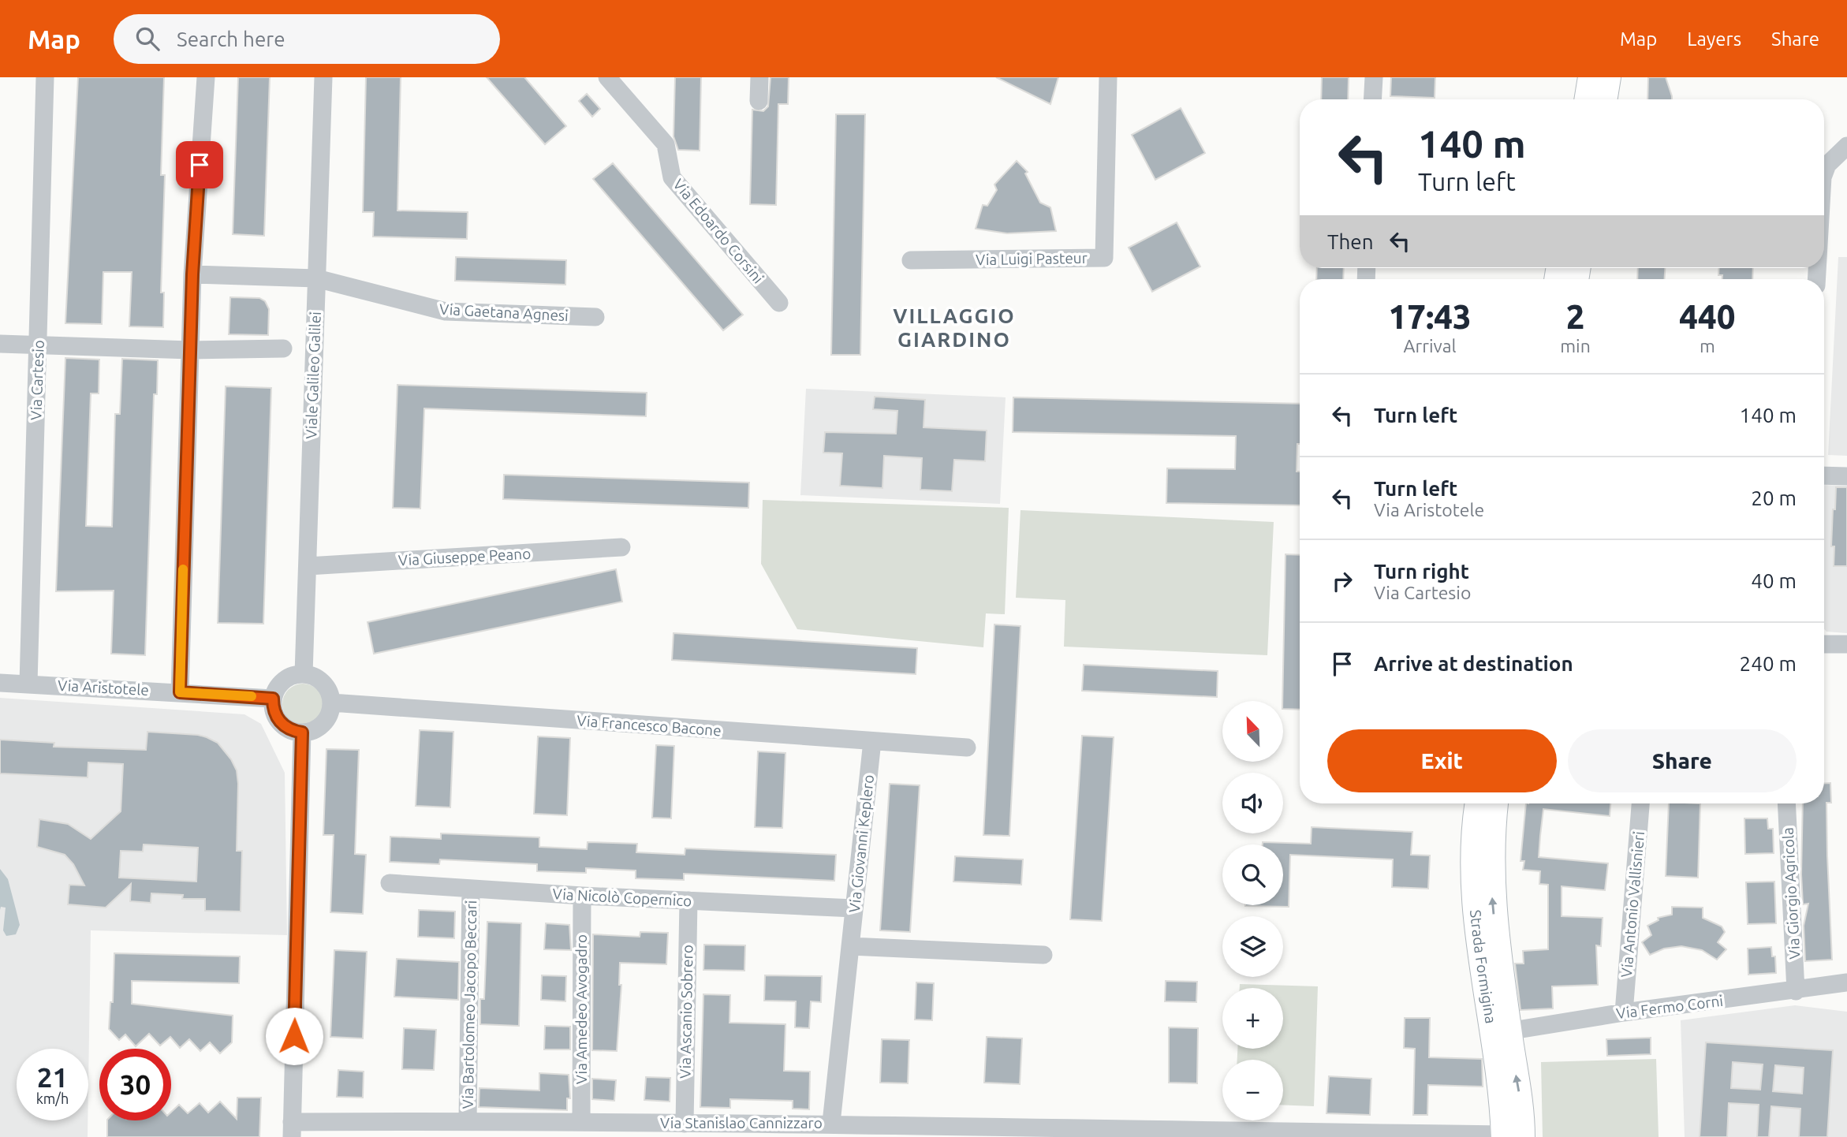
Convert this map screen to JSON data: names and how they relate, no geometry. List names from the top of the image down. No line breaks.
{"streets":{"street":["Via Edoardo Corsini","Via Luigi Pasteur","Via Gaetana Agnesi","Viale Galileo Galilei","Via Cartesio","Via Giuseppe Peano","Via Aristotele","Via Francesco Bacone","Via Giovanni Keplero","Via Giorgio Agricola","Via Nicolò Copernico","Via Antonio Vallisnieri","Strada Formigina","Via Bartolomeo Jacopo Beccari","Via Fermo Corni","Via Amedeo Avogadro","Via Ascanio Sobrero","Via Stanislao Cannizzaro"]},"crossings":[["Via Gaetana Agnesi","Viale Galileo Galilei"],["Viale Galileo Galilei","Via Giuseppe Peano"],["Viale Galileo Galilei","Via Aristotele"],["Viale Galileo Galilei","Via Francesco Bacone"],["Via Cartesio","Via Aristotele"],["Via Aristotele","Via Francesco Bacone"],["Via Francesco Bacone","Via Giovanni Keplero"],["Via Giovanni Keplero","Via Nicolò Copernico"],["Via Giovanni Keplero","Via Stanislao Cannizzaro"],["Via Giorgio Agricola","Via Fermo Corni"],["Via Nicolò Copernico","Via Bartolomeo Jacopo Beccari"],["Via Nicolò Copernico","Via Amedeo Avogadro"],["Via Nicolò Copernico","Via Ascanio Sobrero"],["Via Antonio Vallisnieri","Via Fermo Corni"],["Strada Formigina","Via Fermo Corni"],["Strada Formigina","Via Stanislao Cannizzaro"],["Via Bartolomeo Jacopo Beccari","Via Stanislao Cannizzaro"],["Via Amedeo Avogadro","Via Stanislao Cannizzaro"],["Via Ascanio Sobrero","Via Stanislao Cannizzaro"]],"districts":["VILLAGGIO GIARDINO"],"north":"top left","page":{"header":"Map","search":"Search here","nav":["Map","Layers","Share"],"turn":["140 m","Turn left"],"then":"Then","eta":["17:43","Arrival","2","min","440","m"],"list":[{"name":"Turn left","value":"140 m"},{"name":"Turn left","note":"Via Aristotele","value":"20 m"},{"name":"Turn right","note":"Via Cartesio","value":"40 m"},{"name":"Arrive at destination","value":"240 m"}],"map_buttons":["+","−"],"buttons":["Exit","Share"],"speed":"21 km/h","limit":"30"}}
